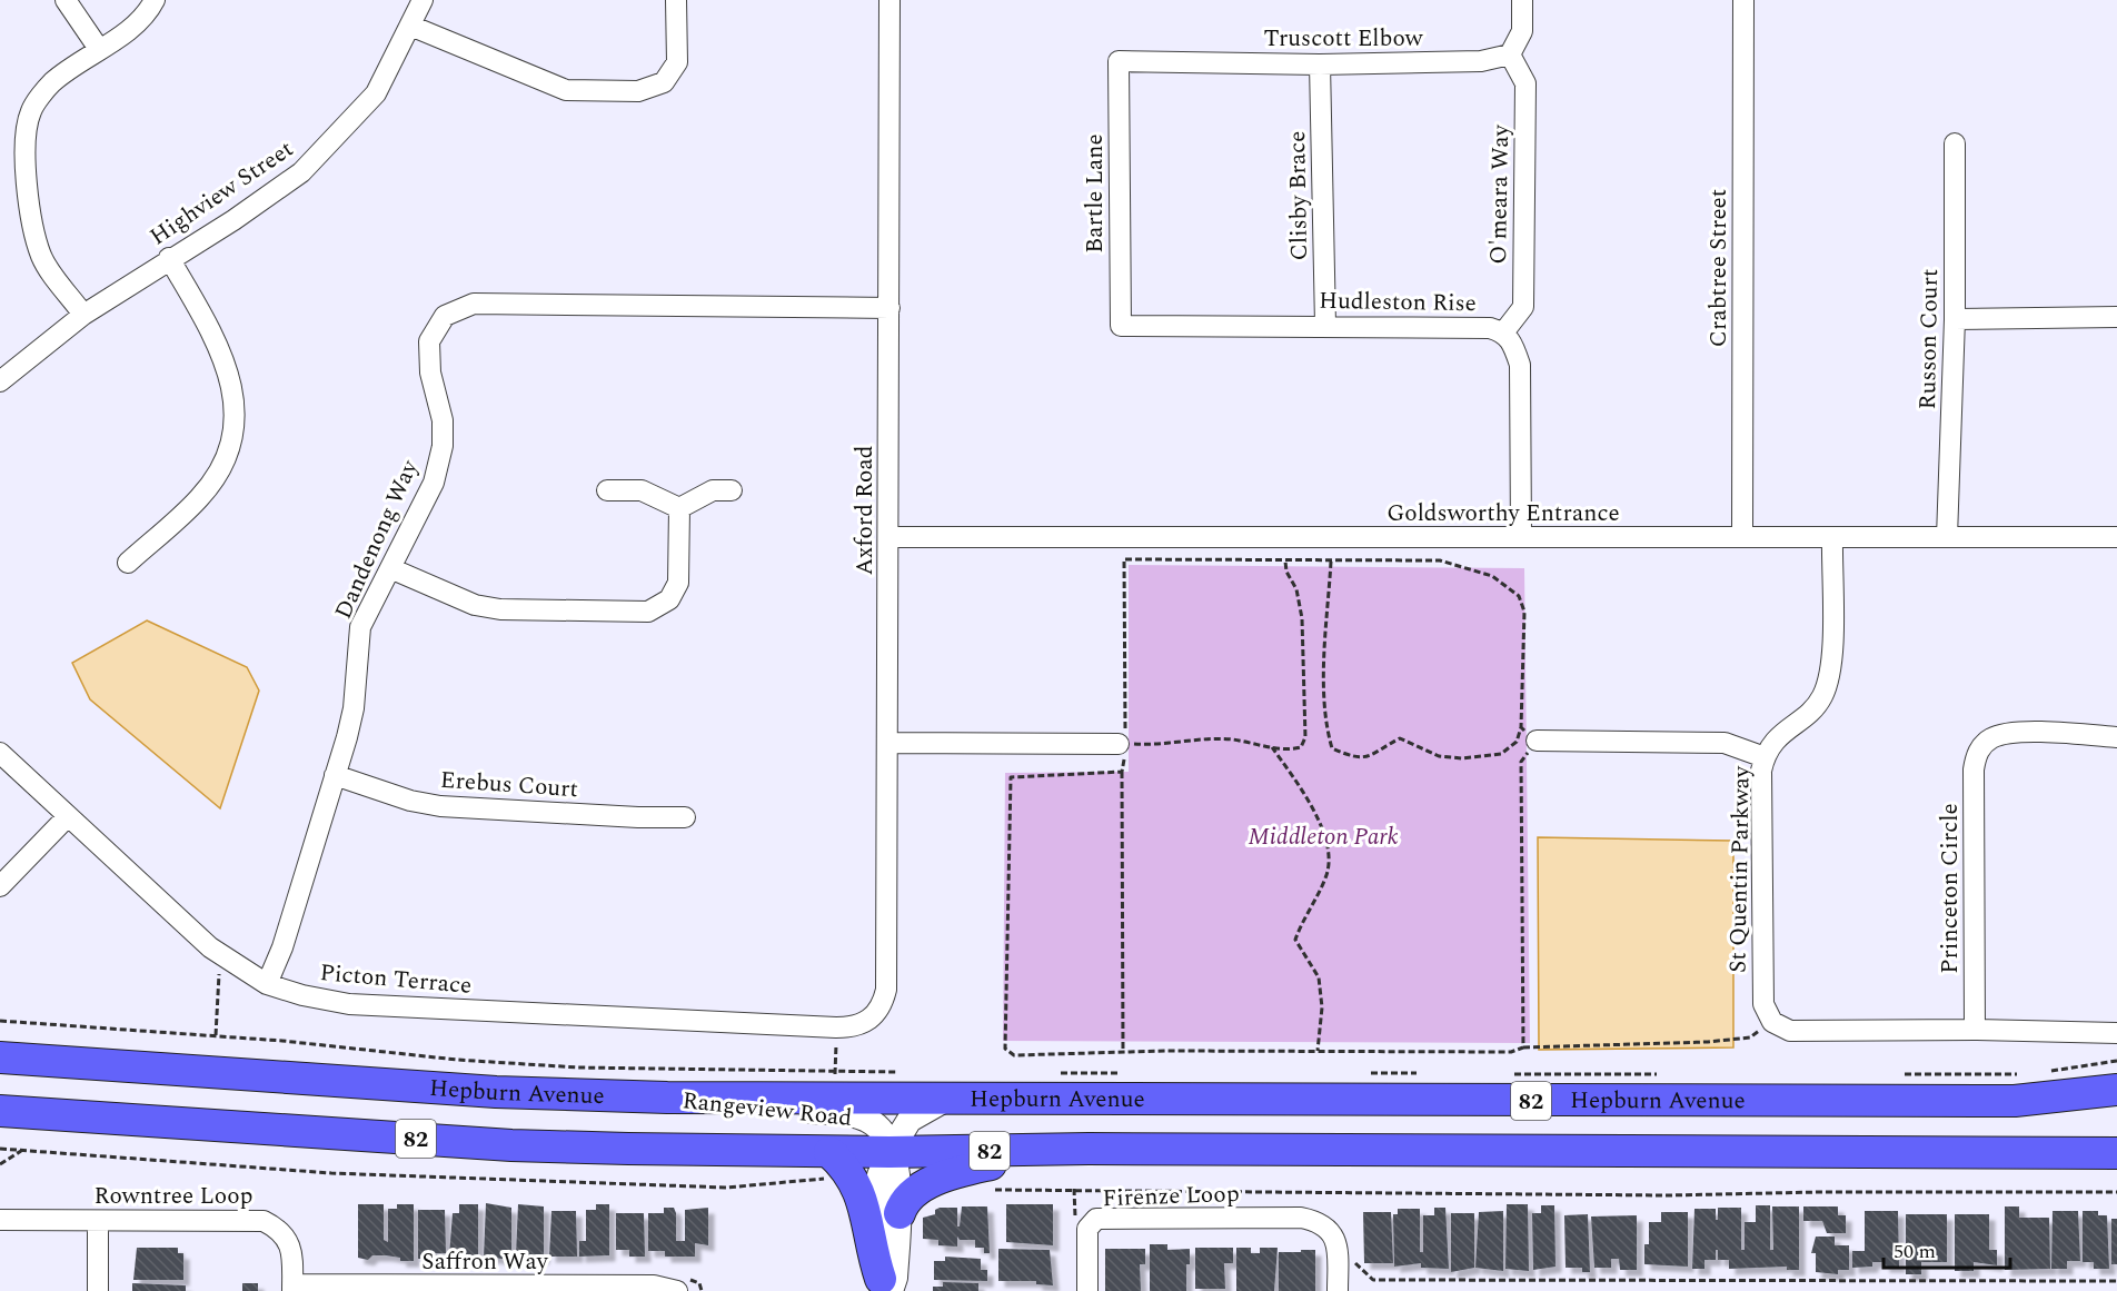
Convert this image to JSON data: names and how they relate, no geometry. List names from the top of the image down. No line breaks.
{"streets":{"main road":["Hepburn Avenue","82"],"street":["Truscott Elbow","Highview Street","Bartle Lane","O'meara Way","Clisby Brace","Crabtree Street","Hudleston Rise","Russon Court","Axford Road","Goldsworthy Entrance","Dandenong Way","Erebus Court","St Quentin Parkway","Princeton Circle","Picton Terrace","Rangeview Road","Rowntree Loop","Firenze Loop","Saffron Way"]},"crossings":[["Truscott Elbow","Bartle Lane"],["Truscott Elbow","O'meara Way"],["Truscott Elbow","Clisby Brace"],["Bartle Lane","Hudleston Rise"],["O'meara Way","Hudleston Rise"],["Clisby Brace","Hudleston Rise"],["Crabtree Street","Goldsworthy Entrance"],["Hudleston Rise","Goldsworthy Entrance"],["Russon Court","Goldsworthy Entrance"],["Axford Road","Goldsworthy Entrance"],["Axford Road","Dandenong Way"],["Axford Road","Picton Terrace"],["Goldsworthy Entrance","St Quentin Parkway"],["Dandenong Way","Erebus Court"],["Dandenong Way","Picton Terrace"],["Hepburn Avenue","Rangeview Road"],["Rowntree Loop","Saffron Way"]],"parks":["Middleton Park"],"scale_bar":"50 m"}
